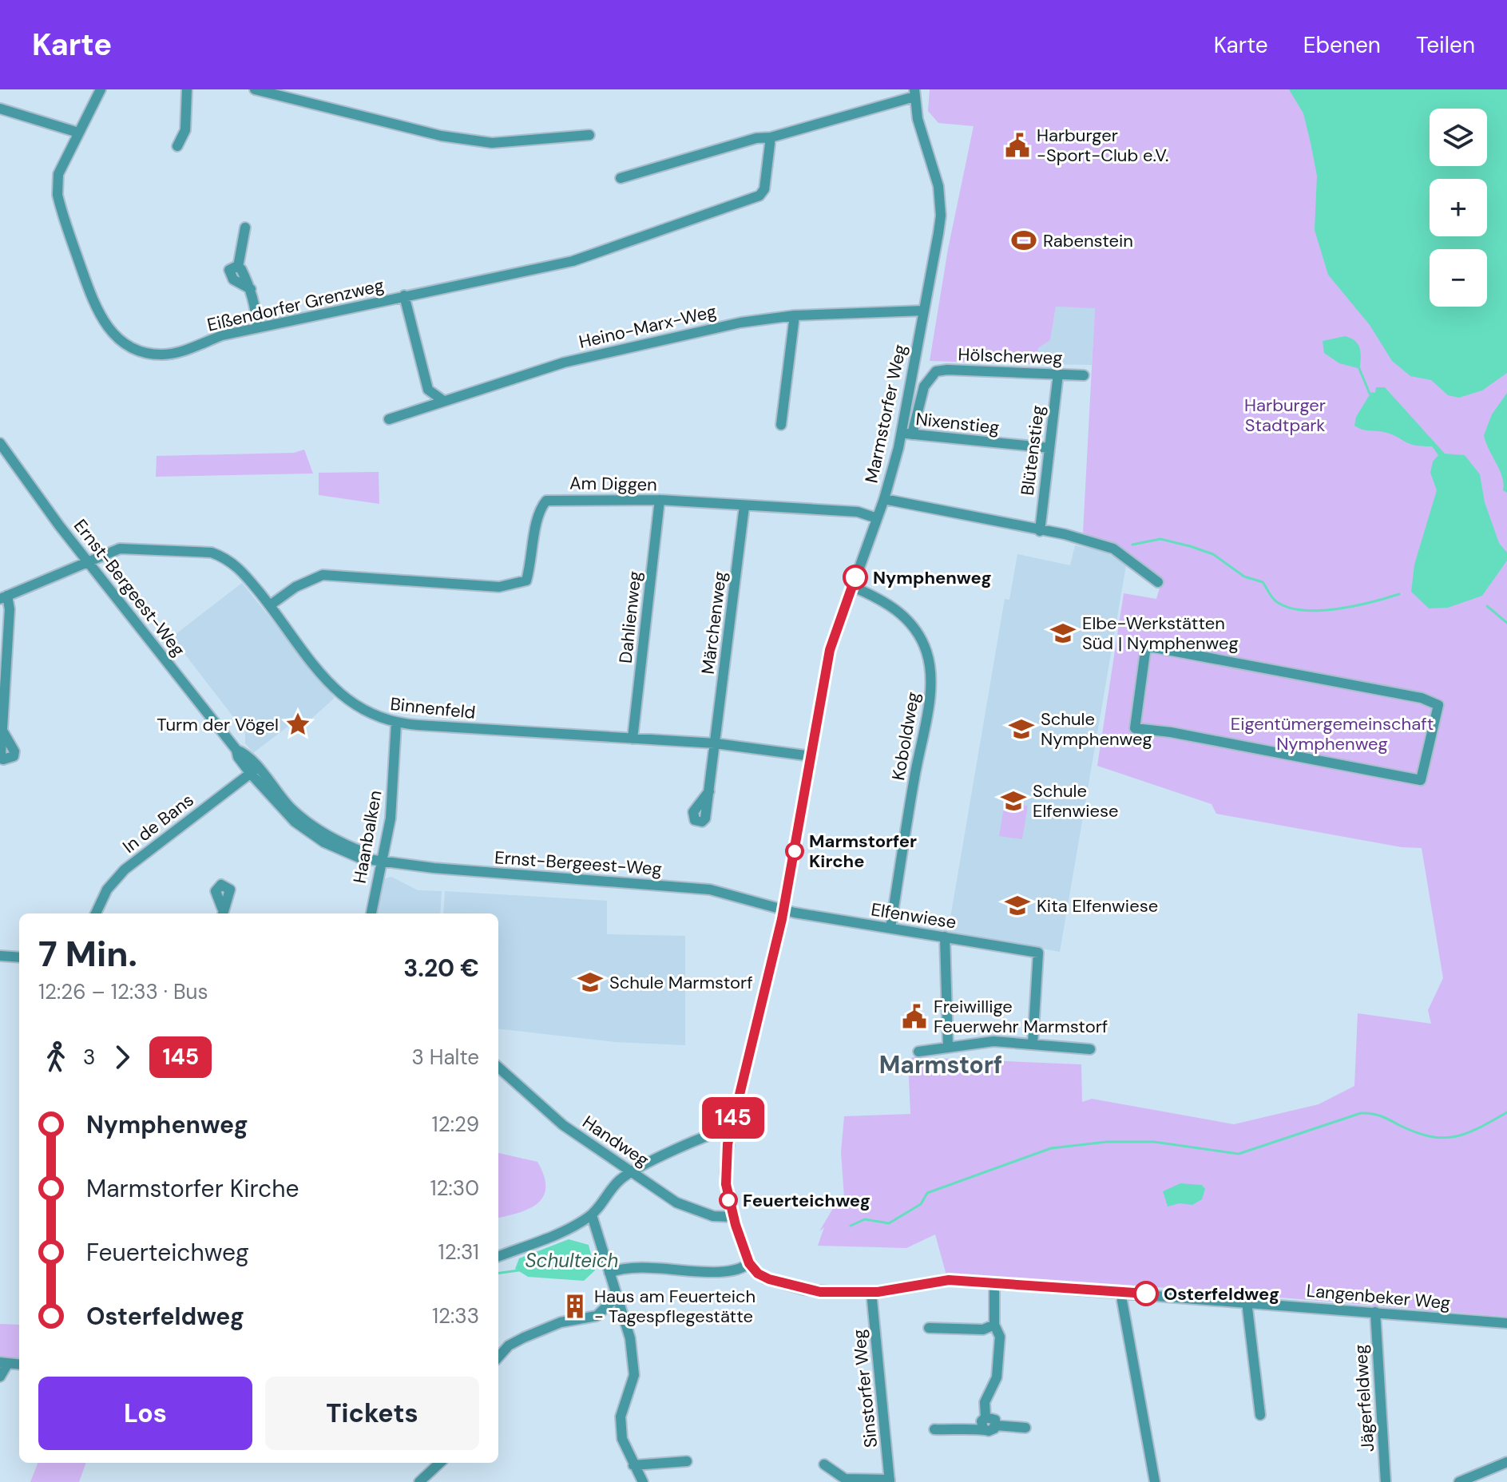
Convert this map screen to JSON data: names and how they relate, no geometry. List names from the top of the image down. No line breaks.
{"streets":{"street":["Eißendorfer Grenzweg","Heino-Marx-Weg","Hölscherweg","Marmstorfer Weg","Nixenstieg","Blütenstieg","Am Diggen","Ernst-Bergeest-Weg","Dahlienweg","Märchenweg","Binnenfeld","Koboldweg","In de Bans","Haanbalken","Elfenwiese","Handweg","Langenbeker Weg","Sinstorfer Weg","Jägerfeldweg"]},"crossings":[["Eißendorfer Grenzweg","Heino-Marx-Weg"],["Heino-Marx-Weg","Marmstorfer Weg"],["Hölscherweg","Marmstorfer Weg"],["Hölscherweg","Blütenstieg"],["Marmstorfer Weg","Nixenstieg"],["Marmstorfer Weg","Am Diggen"],["Marmstorfer Weg","Ernst-Bergeest-Weg"],["Marmstorfer Weg","Binnenfeld"],["Marmstorfer Weg","Koboldweg"],["Marmstorfer Weg","Elfenwiese"],["Marmstorfer Weg","Handweg"],["Marmstorfer Weg","Langenbeker Weg"],["Nixenstieg","Blütenstieg"],["Am Diggen","Dahlienweg"],["Am Diggen","Märchenweg"],["Am Diggen","Binnenfeld"],["Ernst-Bergeest-Weg","Binnenfeld"],["Ernst-Bergeest-Weg","In de Bans"],["Ernst-Bergeest-Weg","Haanbalken"],["Ernst-Bergeest-Weg","Elfenwiese"],["Dahlienweg","Binnenfeld"],["Märchenweg","Binnenfeld"],["Binnenfeld","Haanbalken"],["Koboldweg","Elfenwiese"],["Langenbeker Weg","Sinstorfer Weg"],["Langenbeker Weg","Jägerfeldweg"]],"districts":["Marmstorf"],"water":["Schulteich"],"parks":["Harburger Stadtpark","Eigentümergemeinschaft Nymphenweg"],"places":{"public building":["Harburger -Sport-Club e.V.","Freiwillige Feuerwehr Marmstorf"],"sports":["Rabenstein"],"other":["Nymphenweg","Marmstorfer Kirche","Feuerteichweg","Osterfeldweg"],"school or university":["Elbe-Werkstätten Süd | Nymphenweg","Schule Nymphenweg","Schule Elfenwiese","Kita Elfenwiese","Schule Marmstorf"],"place":["Turm der Vögel"],"building":["Haus am Feuerteich - Tagespflegestätte"]},"lines":["bus line 145"],"page":{"header":"Karte","nav":["Karte","Ebenen","Teilen"],"on_map":"145","map_buttons":["+","−"],"heading":["7 Min.","12:26 – 12:33 · Bus","3.20 €"],"legs":["3","145","3 Halte"],"list":[{"name":"Nymphenweg","value":"12:29"},{"name":"Marmstorfer Kirche","value":"12:30"},{"name":"Feuerteichweg","value":"12:31"},{"name":"Osterfeldweg","value":"12:33"}],"buttons":["Los","Tickets"]}}
